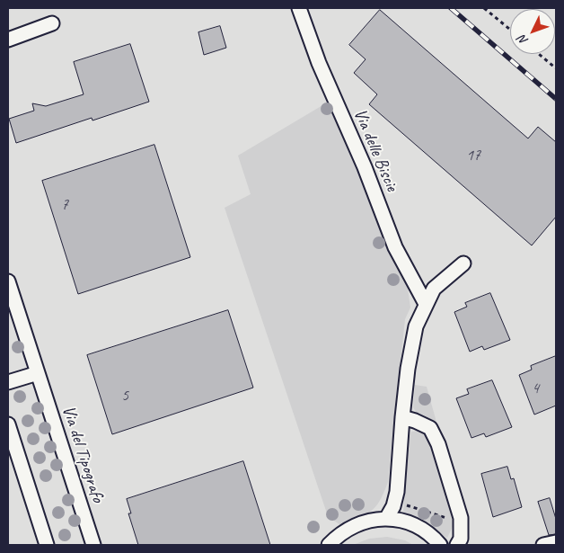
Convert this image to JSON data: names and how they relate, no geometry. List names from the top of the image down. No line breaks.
{"streets":{"street":["Via delle Biscie","Via del Tipografo"]},"house_numbers":["17","7","4","5"],"north":"bottom left"}
